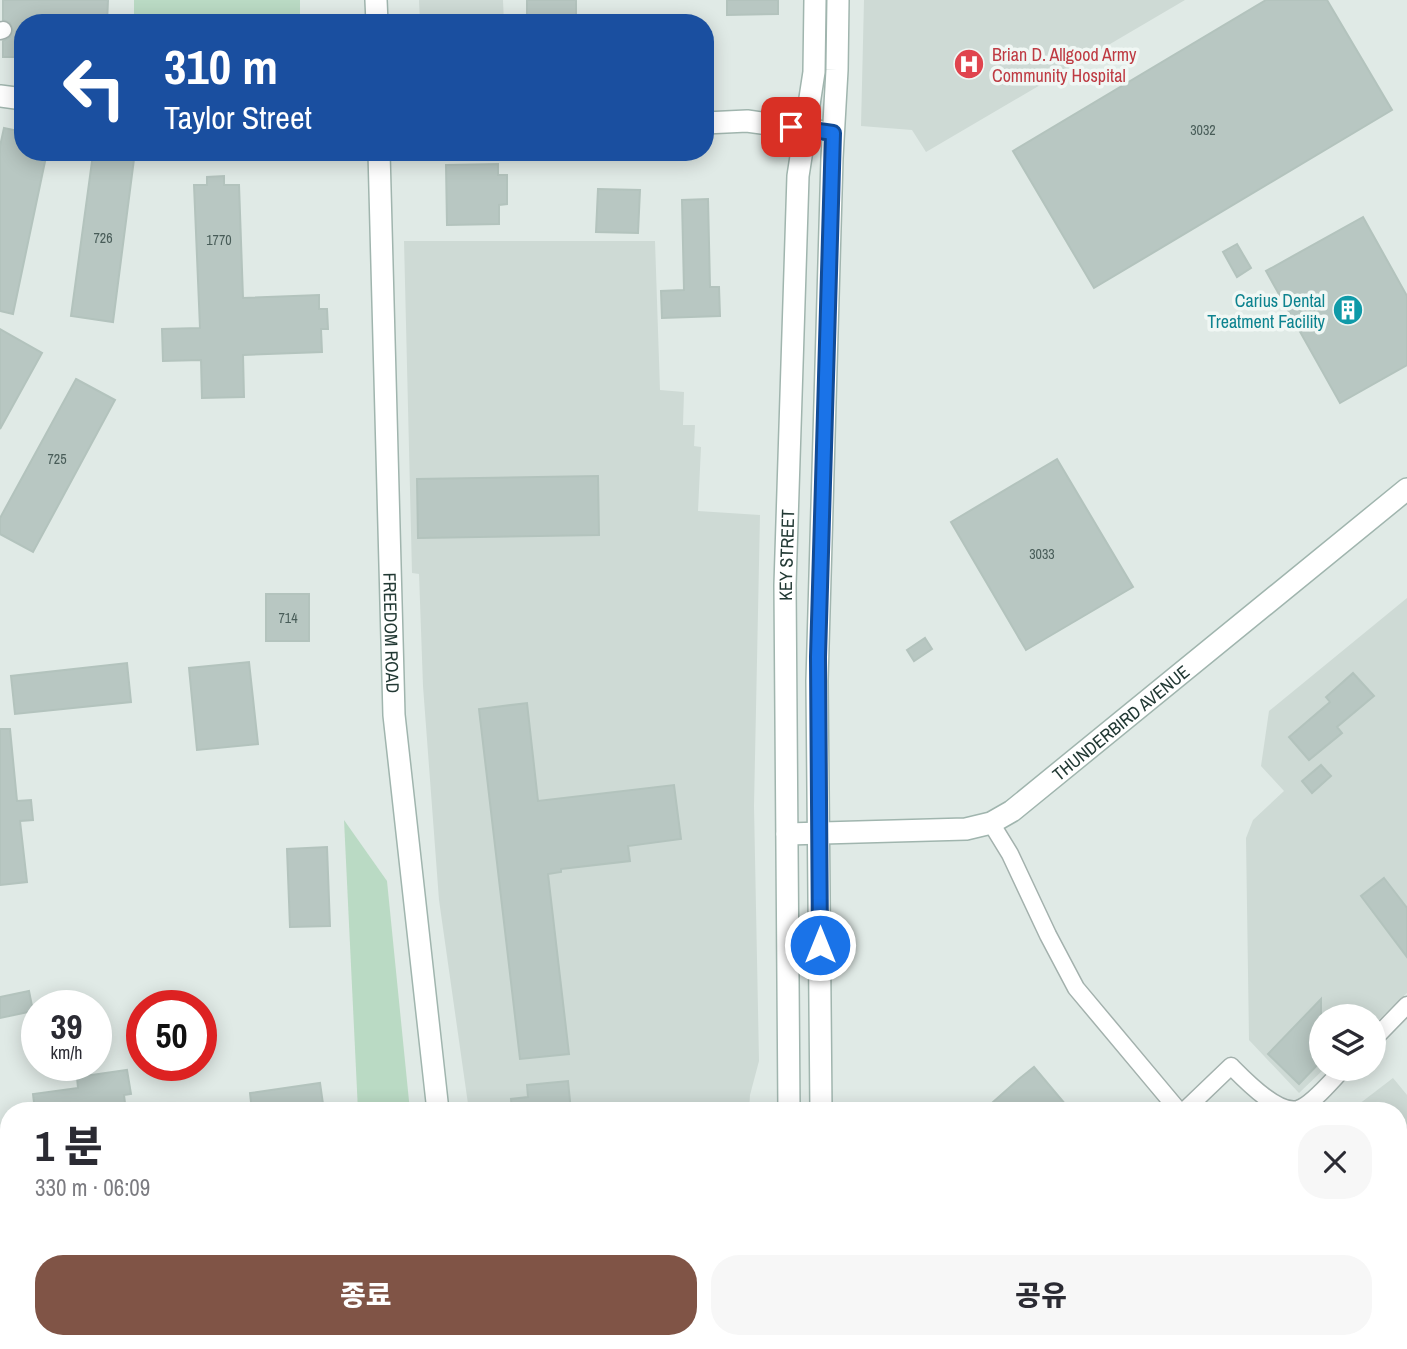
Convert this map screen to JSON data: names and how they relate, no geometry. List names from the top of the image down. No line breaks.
{"streets":{"main road":["KEY STREET","FREEDOM ROAD","THUNDERBIRD AVENUE"]},"crossings":[["KEY STREET","THUNDERBIRD AVENUE"]],"places":{"hospital":["Brian D. Allgood Army Community Hospital"],"building":["Carius Dental Treatment Facility"]},"house_numbers":["3032","726","1770","725","3033","714"],"page":{"turn":["310 m","Taylor Street"],"speed":"39 km/h","limit":"50","heading":["1 분","330 m · 06:09"],"buttons":["종료","공유"]}}
